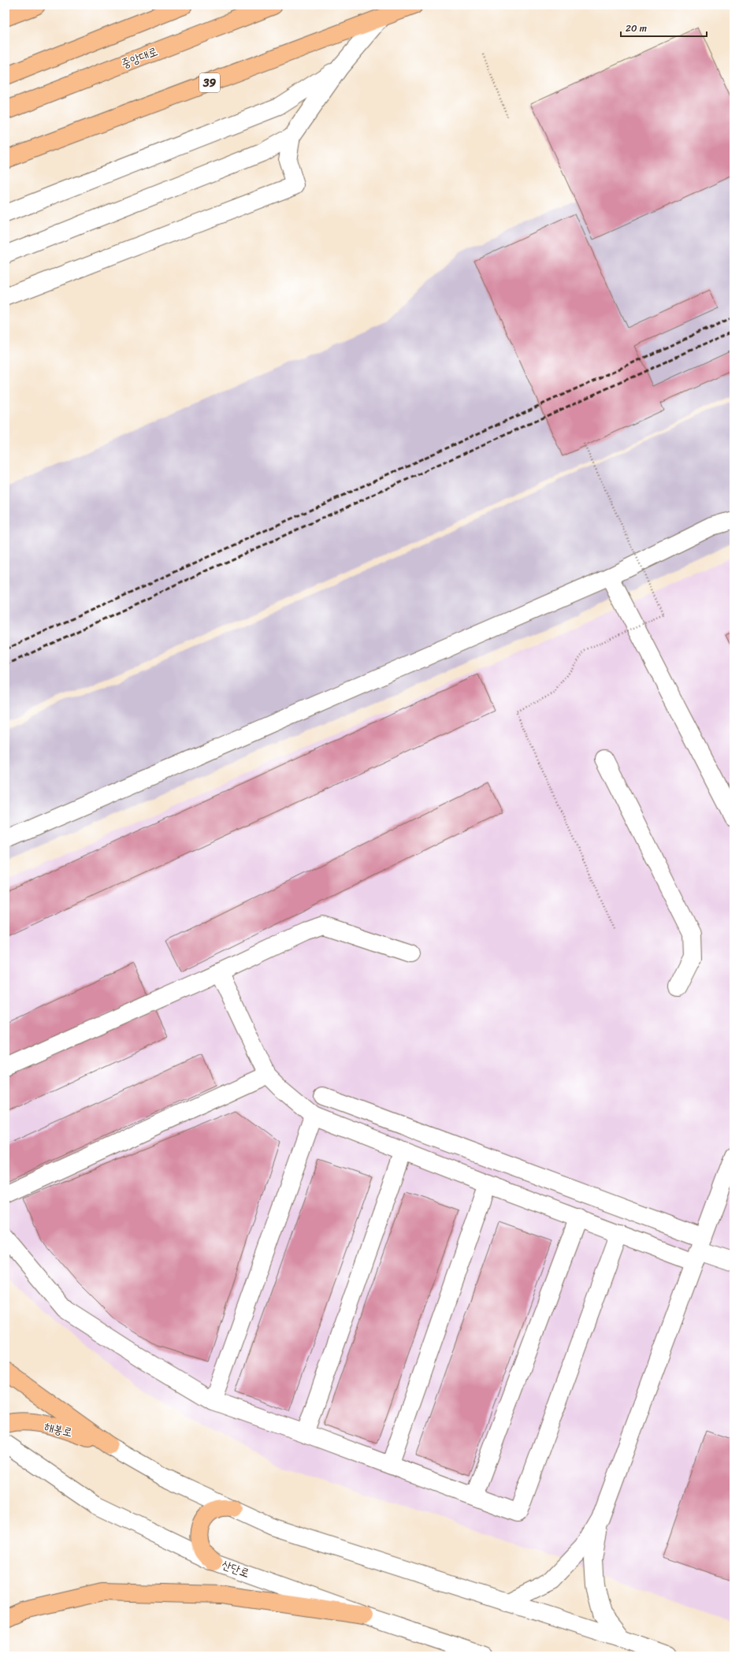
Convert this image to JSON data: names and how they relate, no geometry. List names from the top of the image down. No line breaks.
{"streets":{"main road":["중앙대로","39","해봉로"],"street":["산단로"]},"scale_bar":"20 m"}
